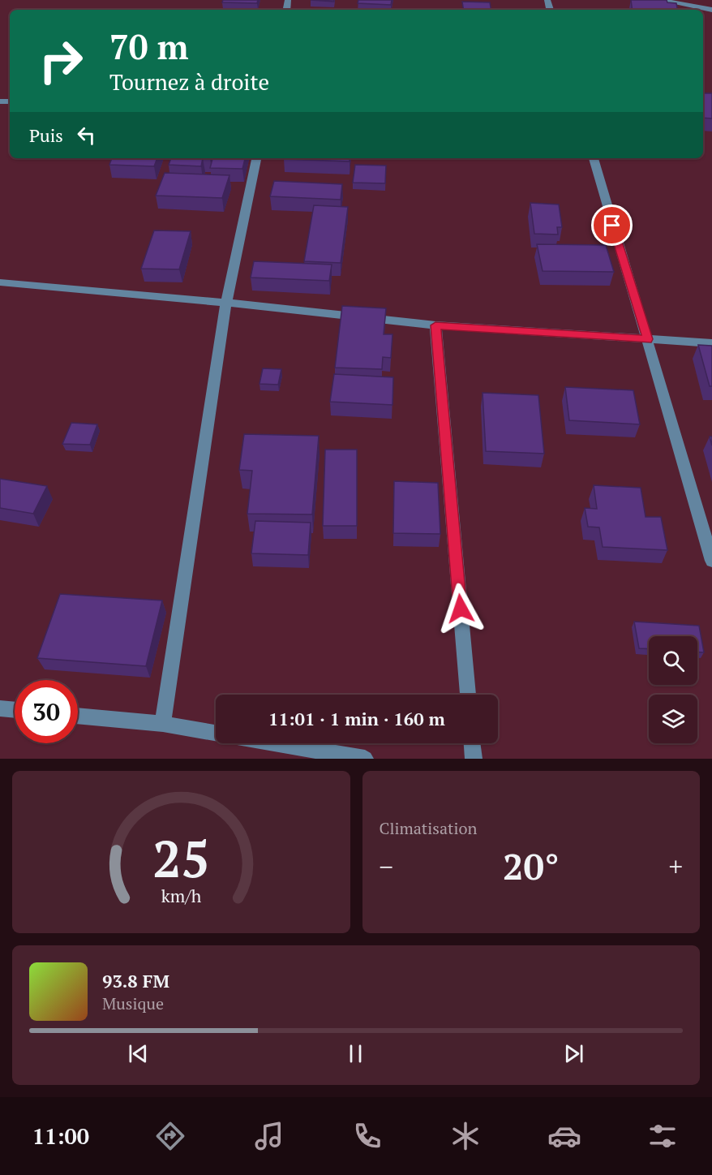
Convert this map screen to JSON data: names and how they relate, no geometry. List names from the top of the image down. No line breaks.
{"page":{"turn":["70 m","Tournez à droite"],"then":"Puis","limit":"30","trip":"11:01 · 1 min · 160 m","tile":"Climatisation","heat":["−","20°","+"],"song":["93.8 FM","Musique"],"tabs":"11:00","gauge":["25","km/h"]}}
